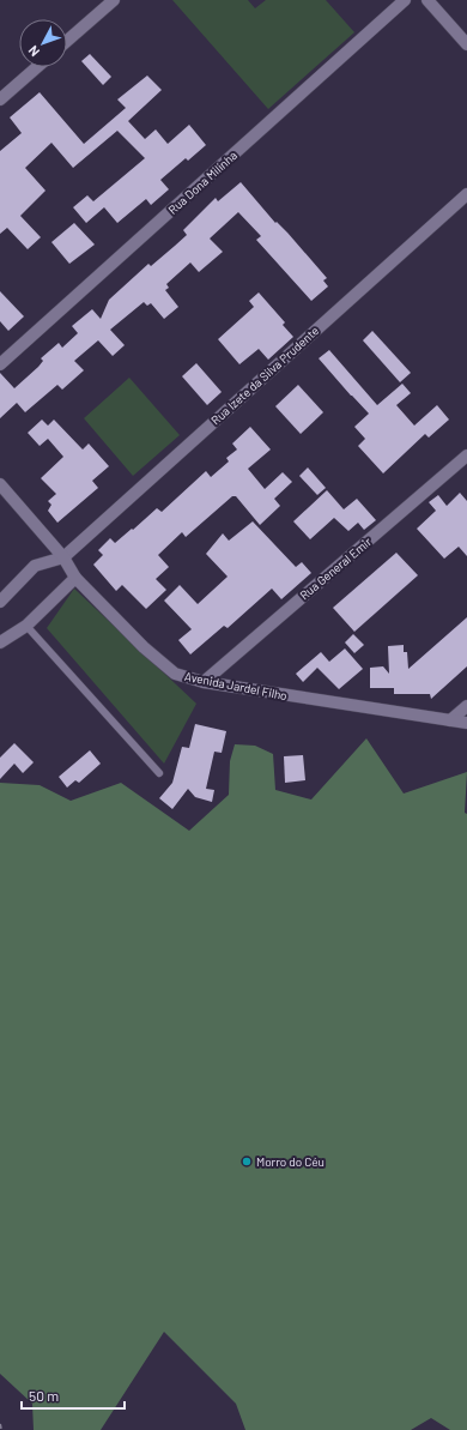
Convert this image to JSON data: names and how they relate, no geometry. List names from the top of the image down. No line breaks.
{"streets":{"street":["Rua Dona Milinha","Rua Izete da Silva Prudente","Rua General Emir","Avenida Jardel Filho"]},"crossings":[["Rua Izete da Silva Prudente","Avenida Jardel Filho"],["Rua General Emir","Avenida Jardel Filho"]],"places":["Morro do Céu"],"scale_bar":"50 m","north":"bottom left"}
